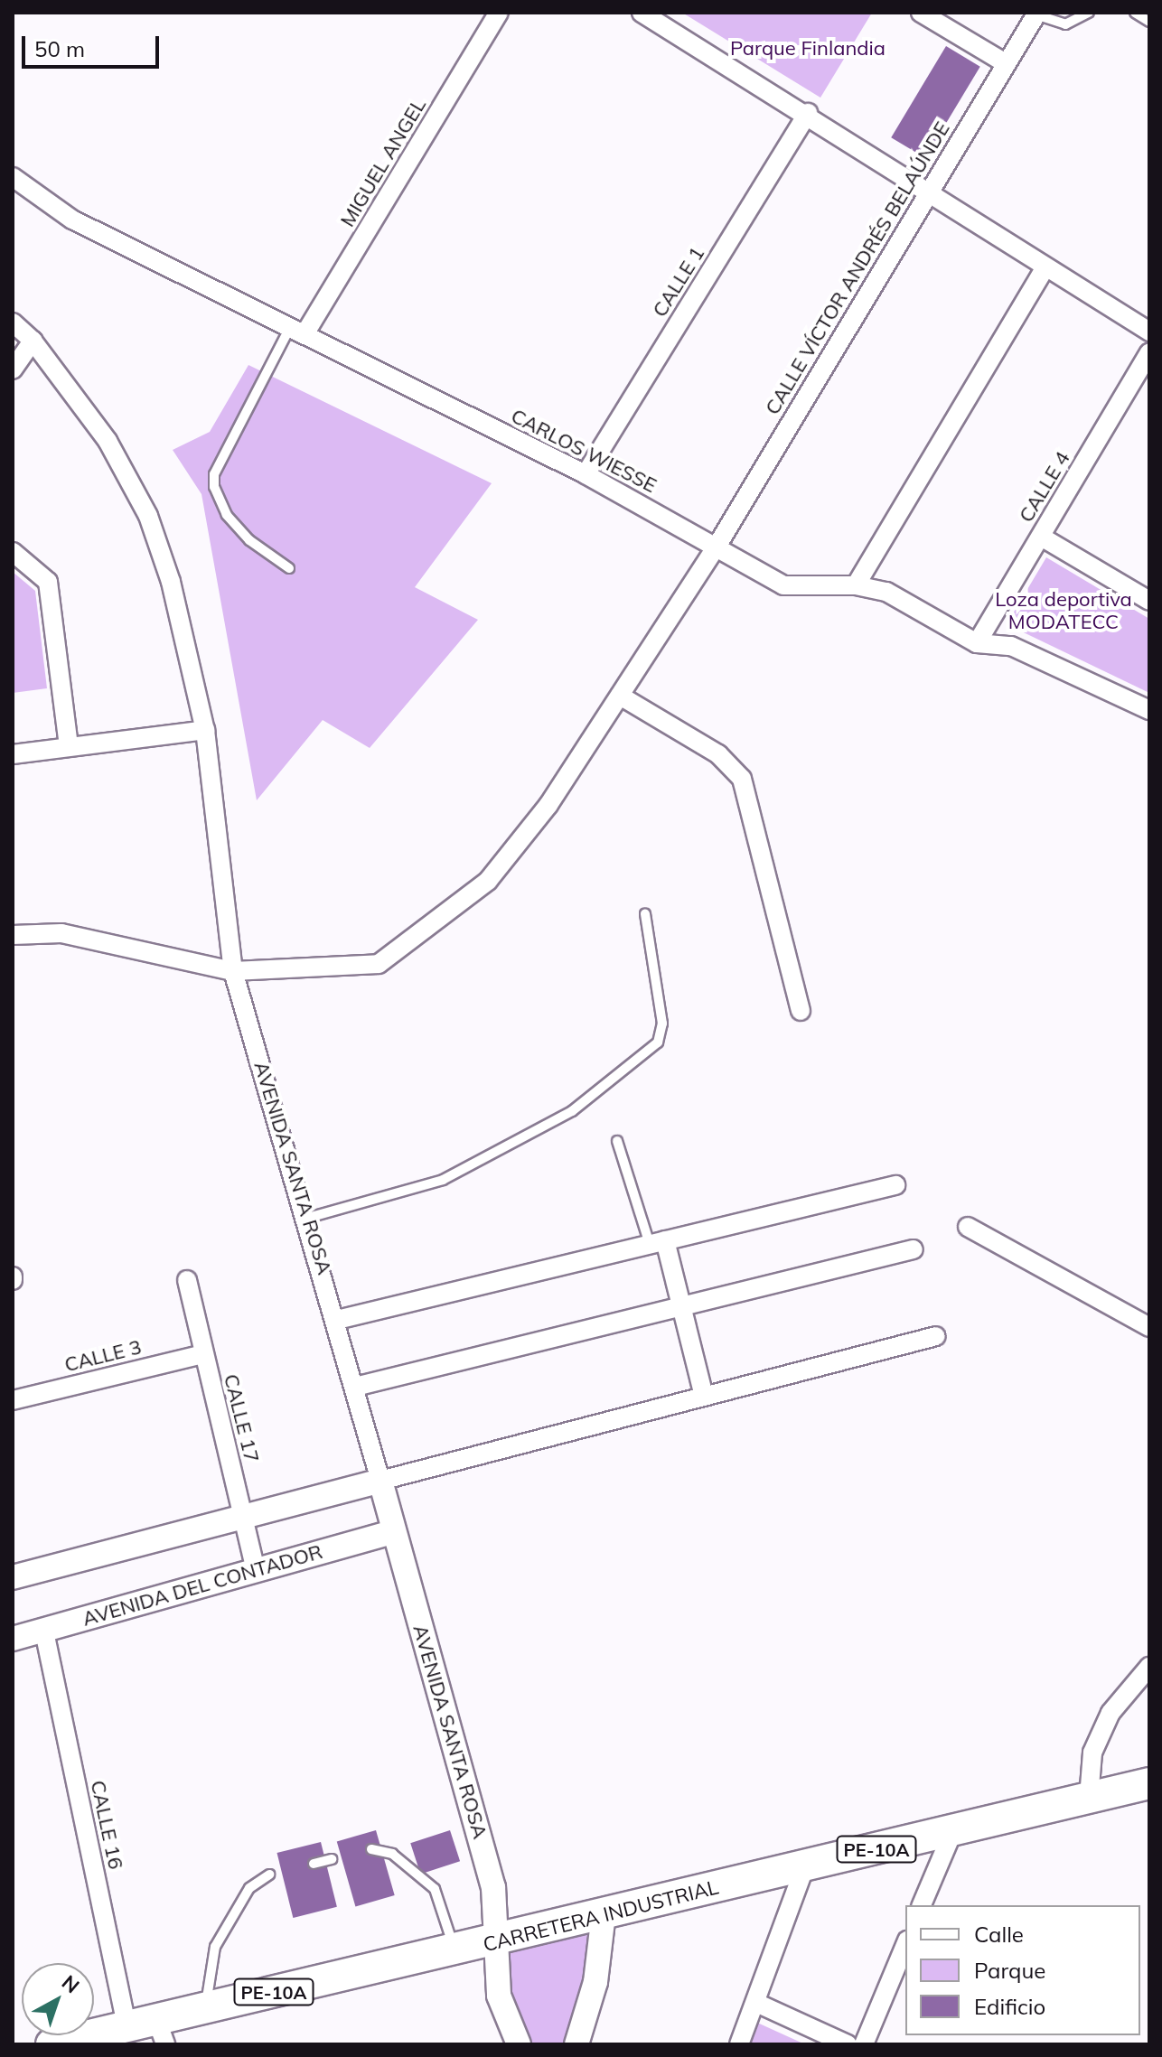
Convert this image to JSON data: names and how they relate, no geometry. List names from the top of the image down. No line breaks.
{"streets":{"highway":["PE-10A","CARRETERA INDUSTRIAL"],"street":["MIGUEL ANGEL","CALLE VÍCTOR ANDRÉS BELAÚNDE","CALLE 1","CARLOS WIESSE","CALLE 4","AVENIDA SANTA ROSA","CALLE 3","CALLE 17","AVENIDA DEL CONTADOR","CALLE 16"]},"crossings":[["MIGUEL ANGEL","CARLOS WIESSE"],["CALLE VÍCTOR ANDRÉS BELAÚNDE","CARLOS WIESSE"],["CALLE VÍCTOR ANDRÉS BELAÚNDE","AVENIDA SANTA ROSA"],["CALLE 1","CARLOS WIESSE"],["CARLOS WIESSE","CALLE 4"],["AVENIDA SANTA ROSA","AVENIDA DEL CONTADOR"],["AVENIDA SANTA ROSA","CARRETERA INDUSTRIAL"],["CALLE 3","CALLE 17"],["CALLE 17","AVENIDA DEL CONTADOR"],["AVENIDA DEL CONTADOR","CALLE 16"],["CALLE 16","CARRETERA INDUSTRIAL"]],"parks":["Parque Finlandia","Loza deportiva MODATECC"],"legend":["Calle","Parque","Edificio"],"scale_bar":"50 m","north":"top right"}
